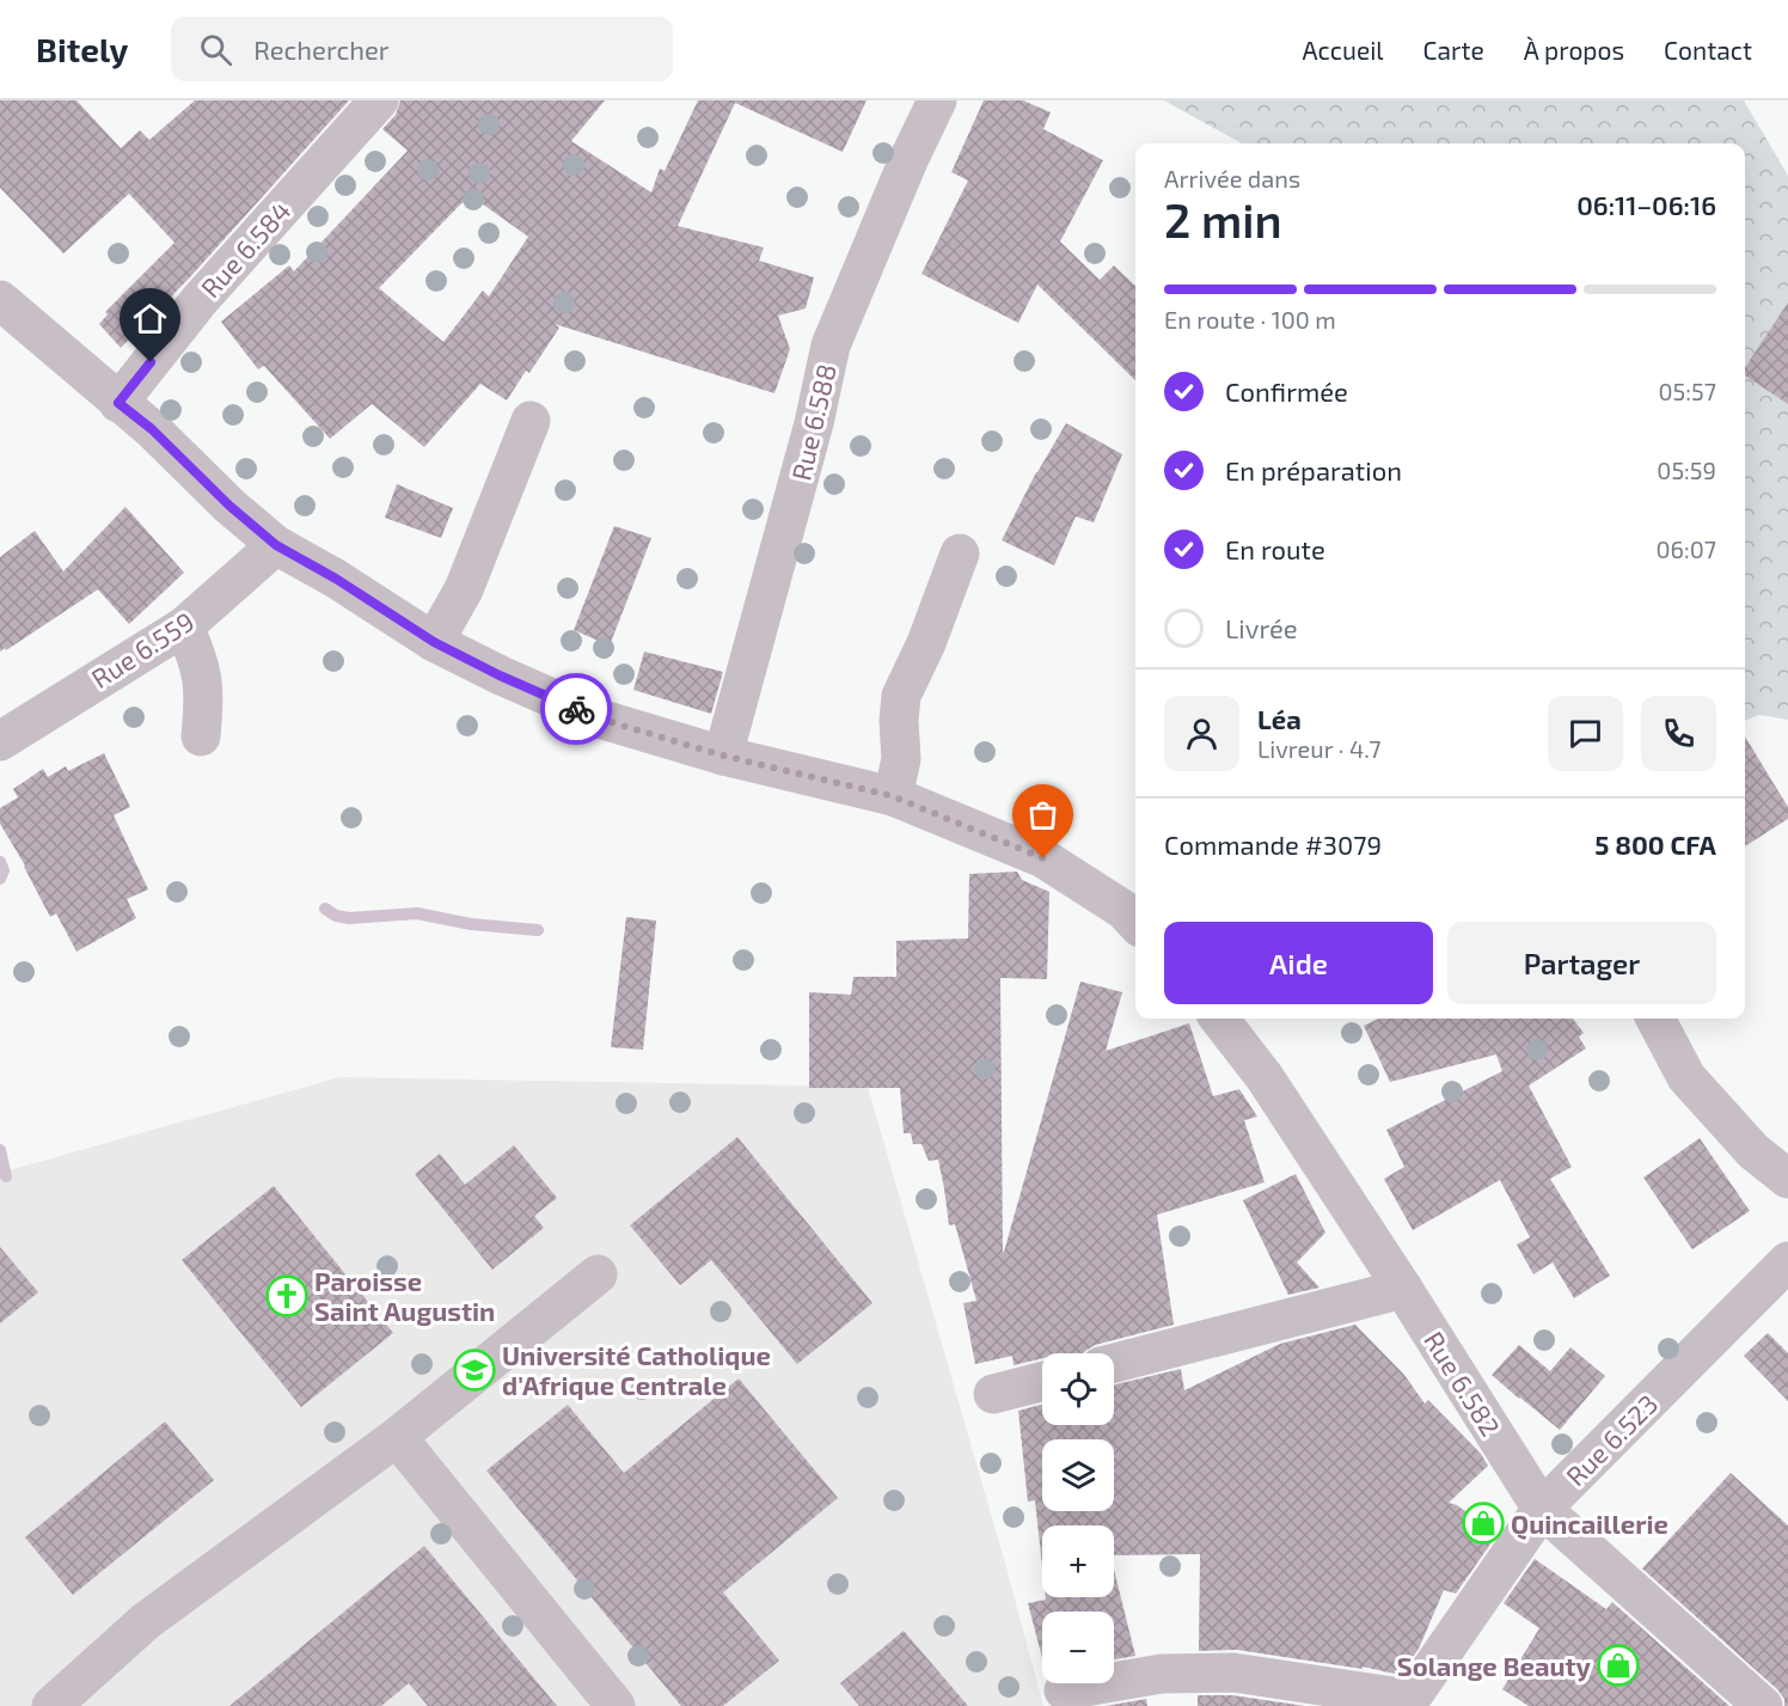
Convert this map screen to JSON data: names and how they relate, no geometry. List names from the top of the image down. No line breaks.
{"streets":{"street":["Rue 6.584","Rue 6.588","Rue 6.559","Rue 6.582","Rue 6.523"]},"crossings":[["Rue 6.582","Rue 6.523"]],"places":{"church":["Paroisse Saint Augustin"],"school or university":["Université Catholique d'Afrique Centrale"],"shop":["Quincaillerie","Solange Beauty"]},"page":{"header":"Bitely","search":"Rechercher","nav":["Accueil","Carte","À propos","Contact"],"heading":["2 min","Arrivée dans","06:11–06:16"],"panel":["Léa","Livreur · 4.7","Commande #3079","5 800 CFA"],"bar":"En route · 100 m","list":[["Confirmée","05:57"],["En préparation","05:59"],["En route","06:07"],"Livrée"],"buttons":["Aide","Partager"],"map_buttons":["+","−"]}}
